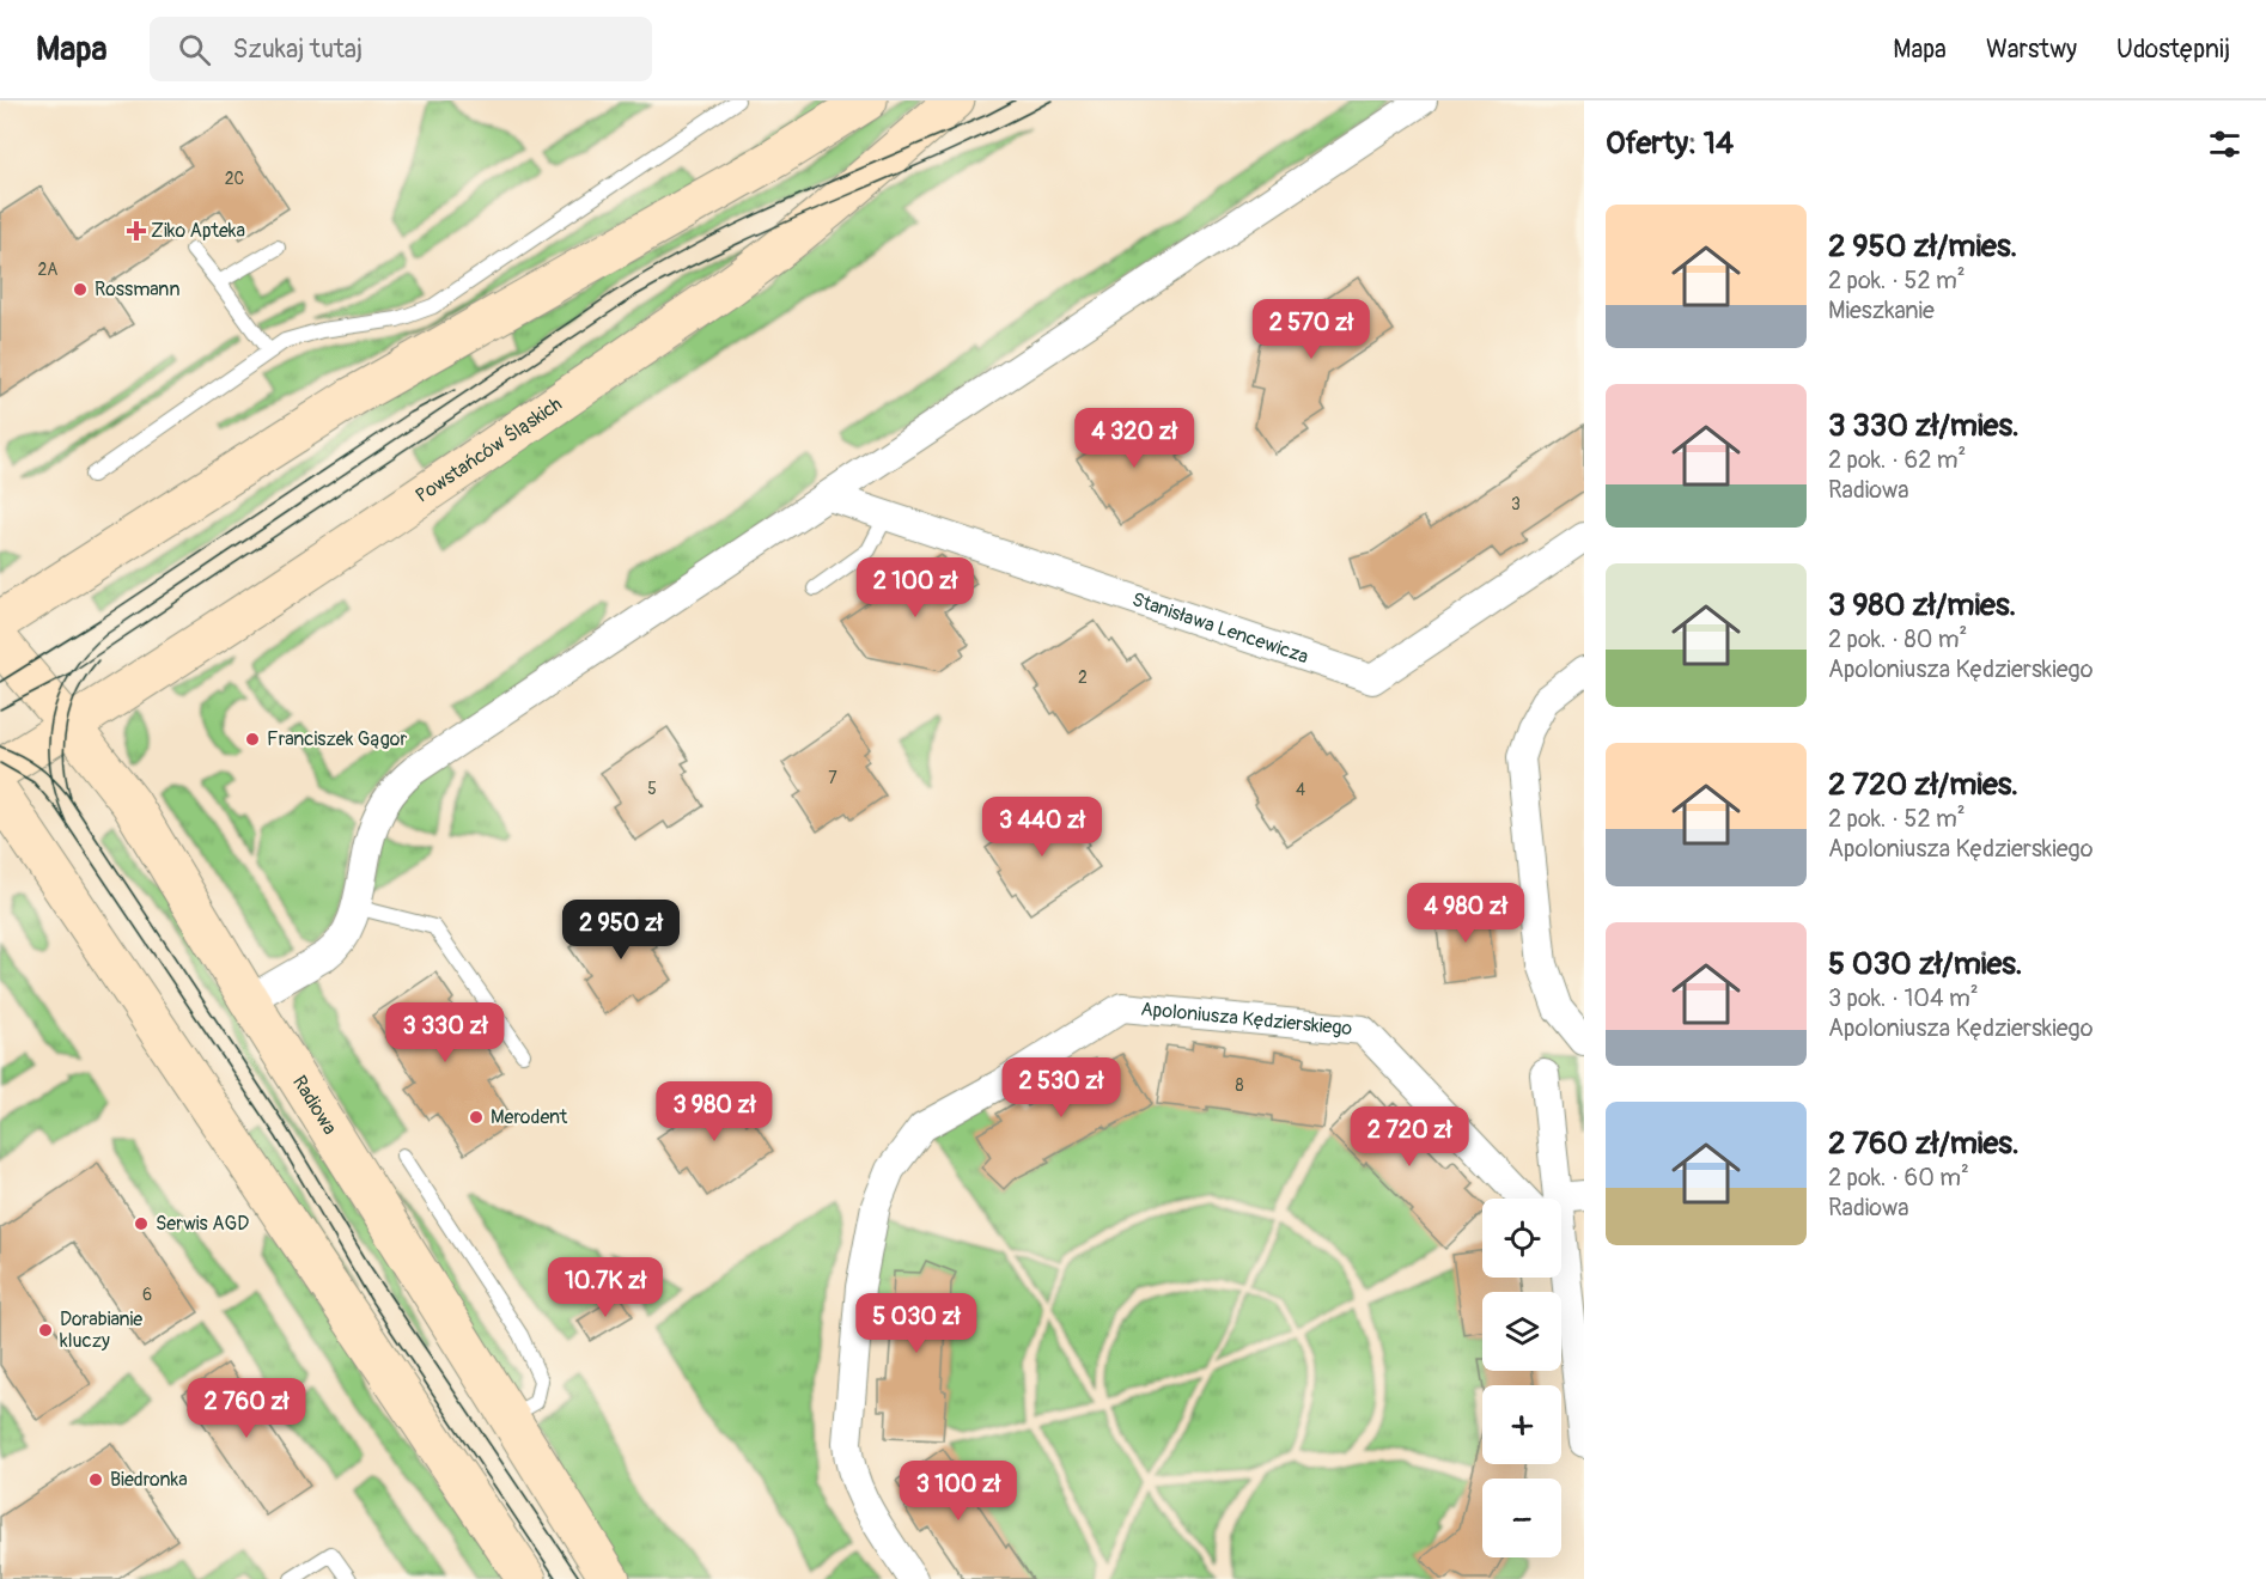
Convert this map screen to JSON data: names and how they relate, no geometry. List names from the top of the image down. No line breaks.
{"streets":{"main road":["Powstańców Śląskich","Radiowa"],"street":["Stanisława Lencewicza","Apoloniusza Kędzierskiego"]},"crossings":[["Powstańców Śląskich","Radiowa"]],"places":{"health":["Ziko Apteka"],"other":["Rossmann","Franciszek Gągor","Merodent","Serwis AGD","Dorabianie kluczy","Biedronka"]},"house_numbers":["2C","2A","3","2","7","5","4","8","6"],"page":{"header":"Mapa","search":"Szukaj tutaj","nav":["Mapa","Warstwy","Udostępnij"],"heading":"Oferty: 14","list":[{"name":"2 950 zł/mies.","note":"2 pok. · 52 m² · Mieszkanie"},{"name":"3 330 zł/mies.","note":"2 pok. · 62 m² · Radiowa"},{"name":"3 980 zł/mies.","note":"2 pok. · 80 m² · Apoloniusza Kędzierskiego"},{"name":"2 720 zł/mies.","note":"2 pok. · 52 m² · Apoloniusza Kędzierskiego"},{"name":"5 030 zł/mies.","note":"3 pok. · 104 m² · Apoloniusza Kędzierskiego"},{"name":"2 760 zł/mies.","note":"2 pok. · 60 m² · Radiowa"}],"price":["2 570 zł","4 320 zł","2 100 zł","3 440 zł","4 980 zł","2 950 zł","3 330 zł","2 530 zł","3 980 zł","2 720 zł","10.7K zł","5 030 zł","2 760 zł","3 100 zł"],"map_buttons":["+","−"]}}
